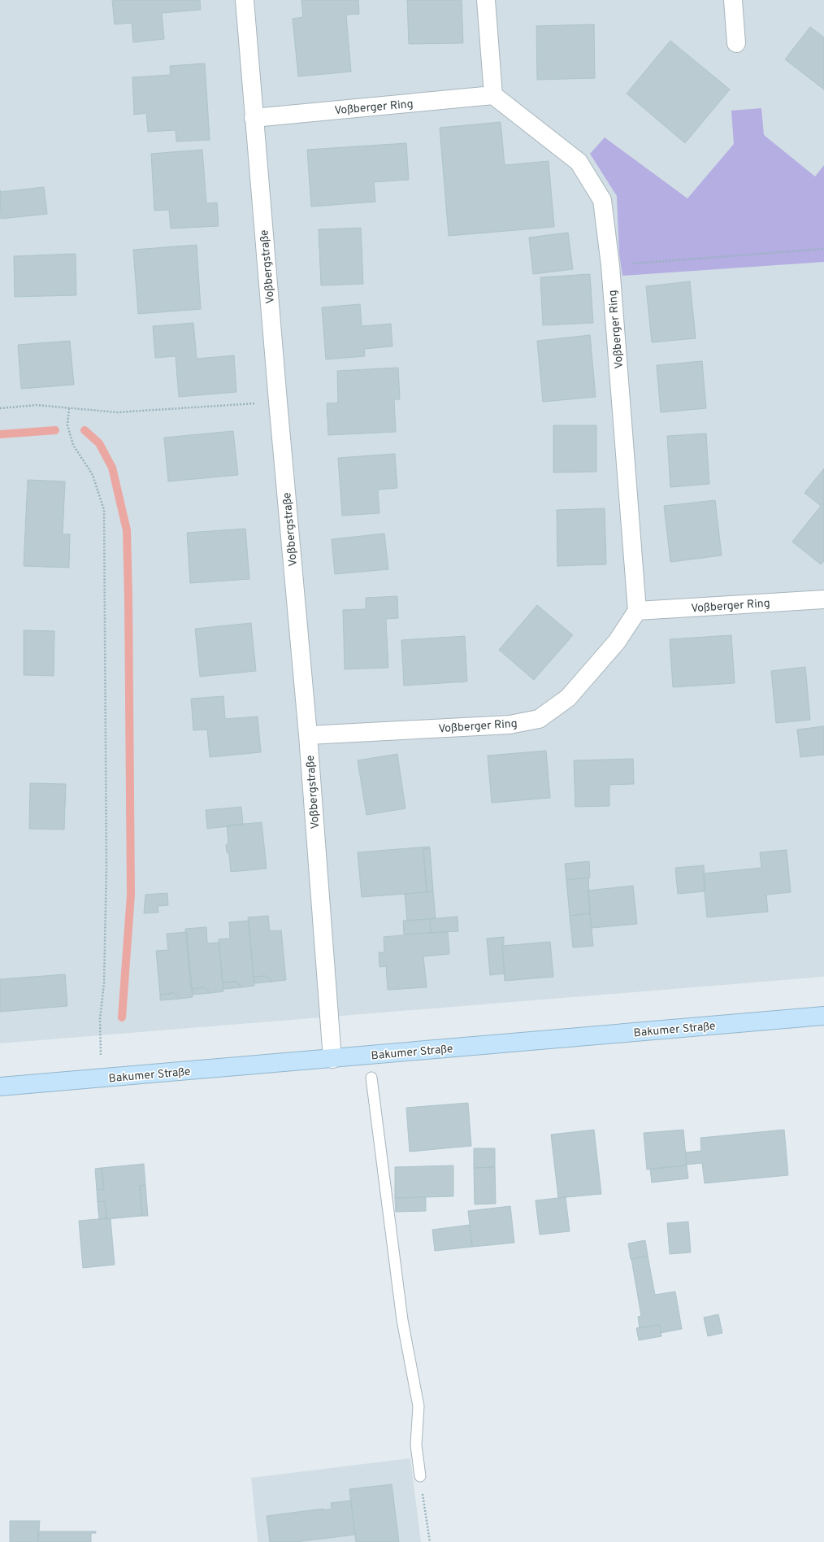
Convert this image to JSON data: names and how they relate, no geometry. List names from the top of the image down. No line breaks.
{"streets":{"main road":["Bakumer Straße"],"street":["Voßberger Ring","Voßbergstraße"]},"crossings":[["Voßberger Ring","Voßbergstraße"],["Voßbergstraße","Bakumer Straße"]]}
